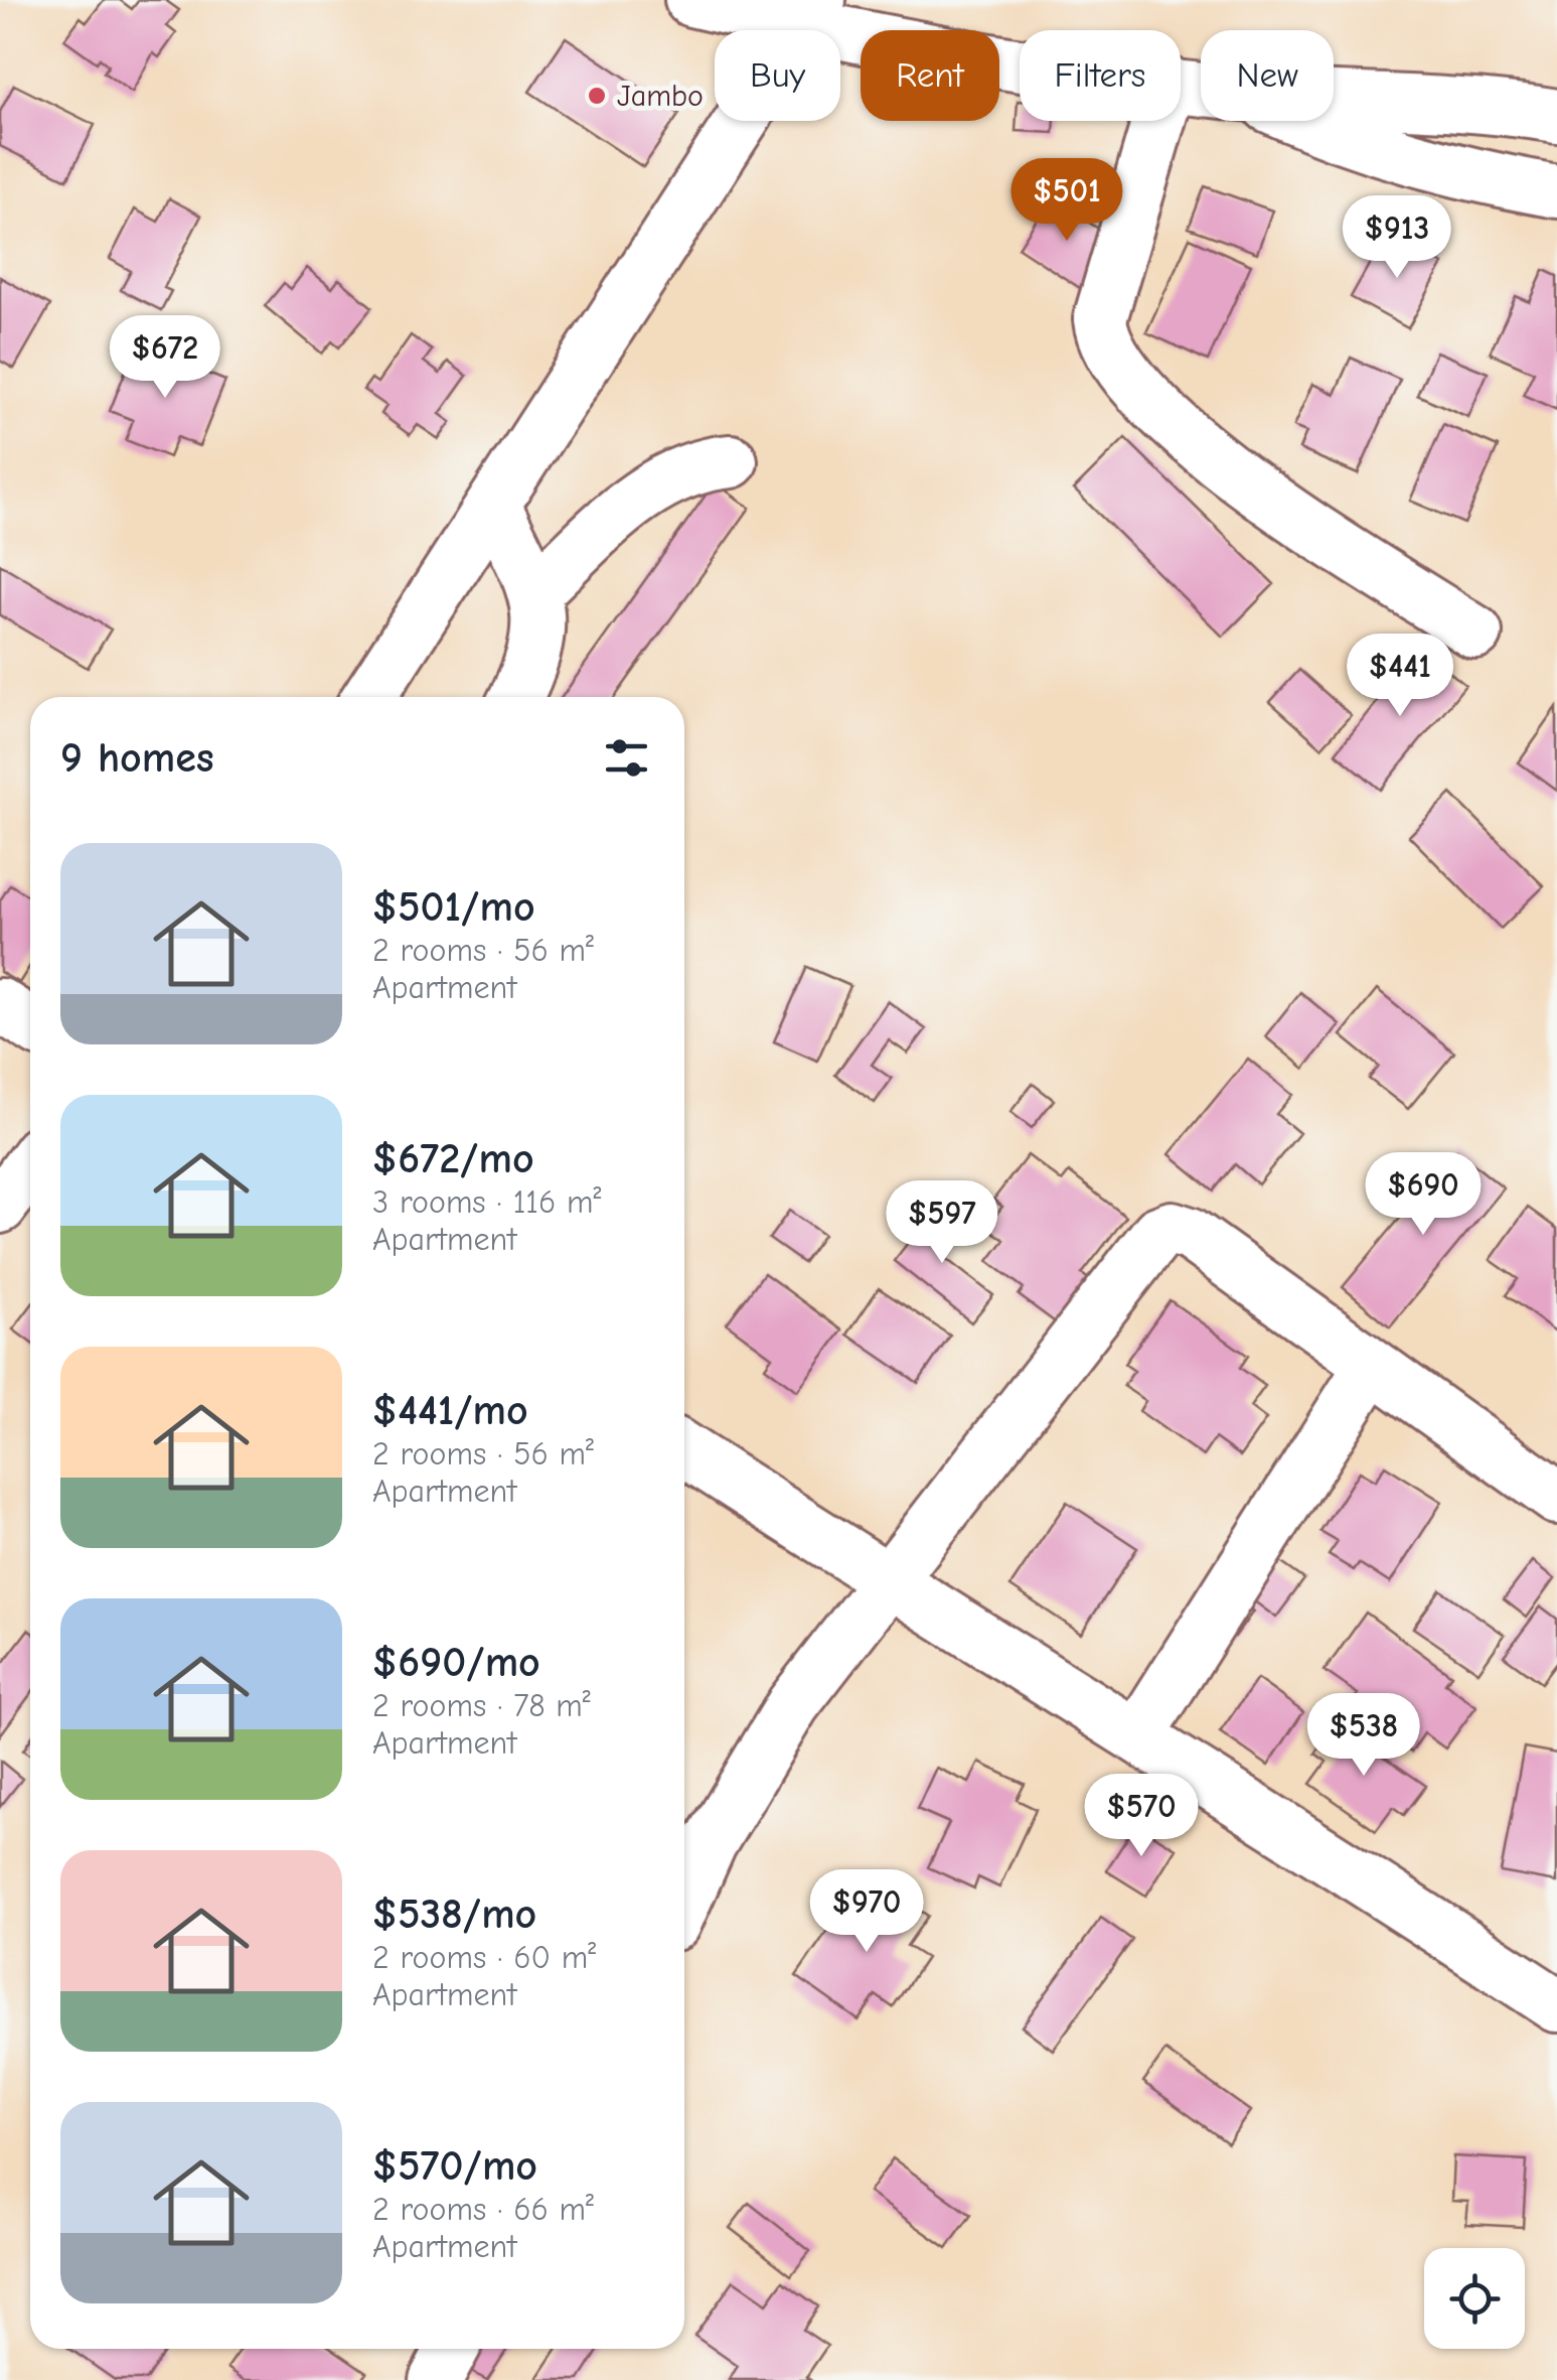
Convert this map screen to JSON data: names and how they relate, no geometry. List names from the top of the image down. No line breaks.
{"places":["Jambo"],"page":{"chip":["Buy","Rent","Filters","New"],"price":["$501","$913","$672","$441","$690","$597","$538","$570","$970"],"heading":"9 homes","list":[{"name":"$501/mo","note":"2 rooms · 56 m² · Apartment"},{"name":"$672/mo","note":"3 rooms · 116 m² · Apartment"},{"name":"$441/mo","note":"2 rooms · 56 m² · Apartment"},{"name":"$690/mo","note":"2 rooms · 78 m² · Apartment"},{"name":"$538/mo","note":"2 rooms · 60 m² · Apartment"},{"name":"$570/mo","note":"2 rooms · 66 m² · Apartment"}]}}
